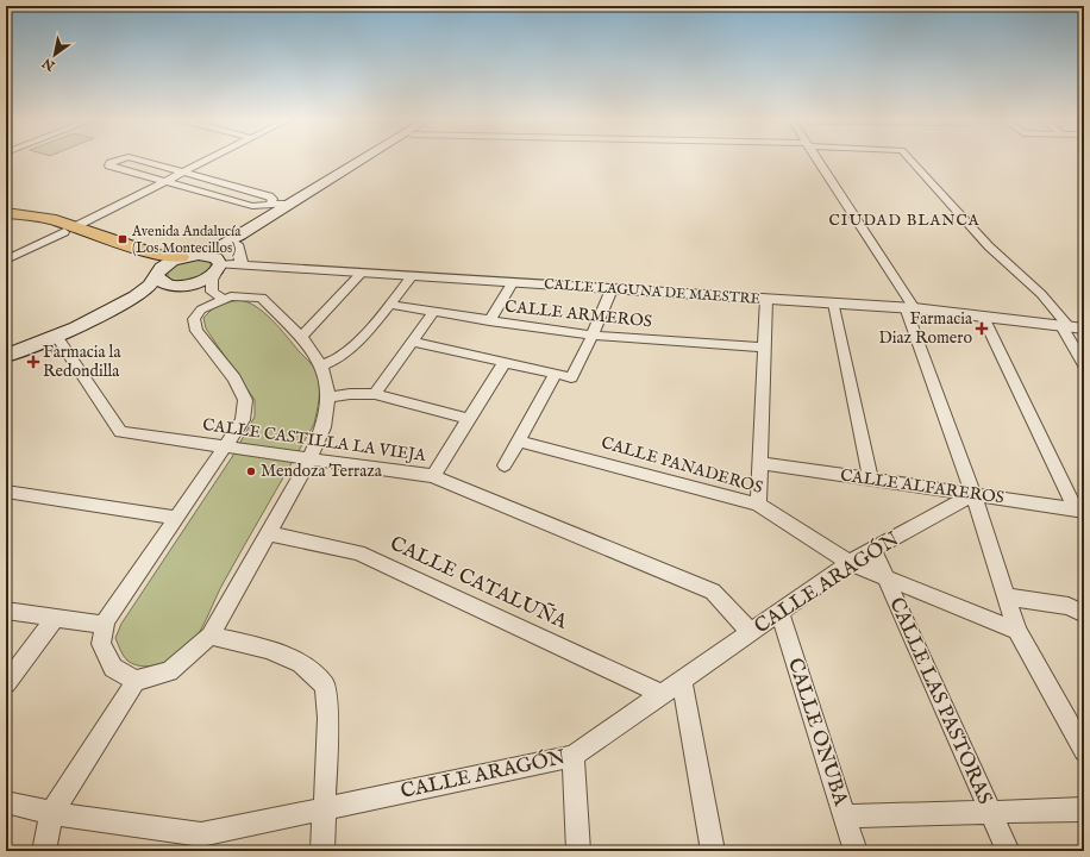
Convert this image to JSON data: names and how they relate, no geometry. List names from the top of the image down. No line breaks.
{"streets":{"street":["CALLE LAGUNA DE MAESTRE","CALLE ARMEROS","CALLE CASTILLA LA VIEJA","CALLE PANADEROS","CALLE ALFAREROS","CALLE CATALUÑA","CALLE ARAGÓN","CALLE LAS PASTORAS","CALLE ONUBA"]},"crossings":[["CALLE CASTILLA LA VIEJA","CALLE ARAGÓN"],["CALLE PANADEROS","CALLE ARAGÓN"],["CALLE PANADEROS","CALLE LAS PASTORAS"],["CALLE ALFAREROS","CALLE ARAGÓN"],["CALLE CATALUÑA","CALLE ARAGÓN"],["CALLE ARAGÓN","CALLE LAS PASTORAS"],["CALLE ARAGÓN","CALLE ONUBA"]],"districts":["CIUDAD BLANCA"],"places":{"transit":["Avenida Andalucía (Los Montecillos)"],"health":["Farmacia Diaz Romero","Farmacia la Redondilla"],"other":["Mendoza Terraza"]},"north":"bottom left"}
